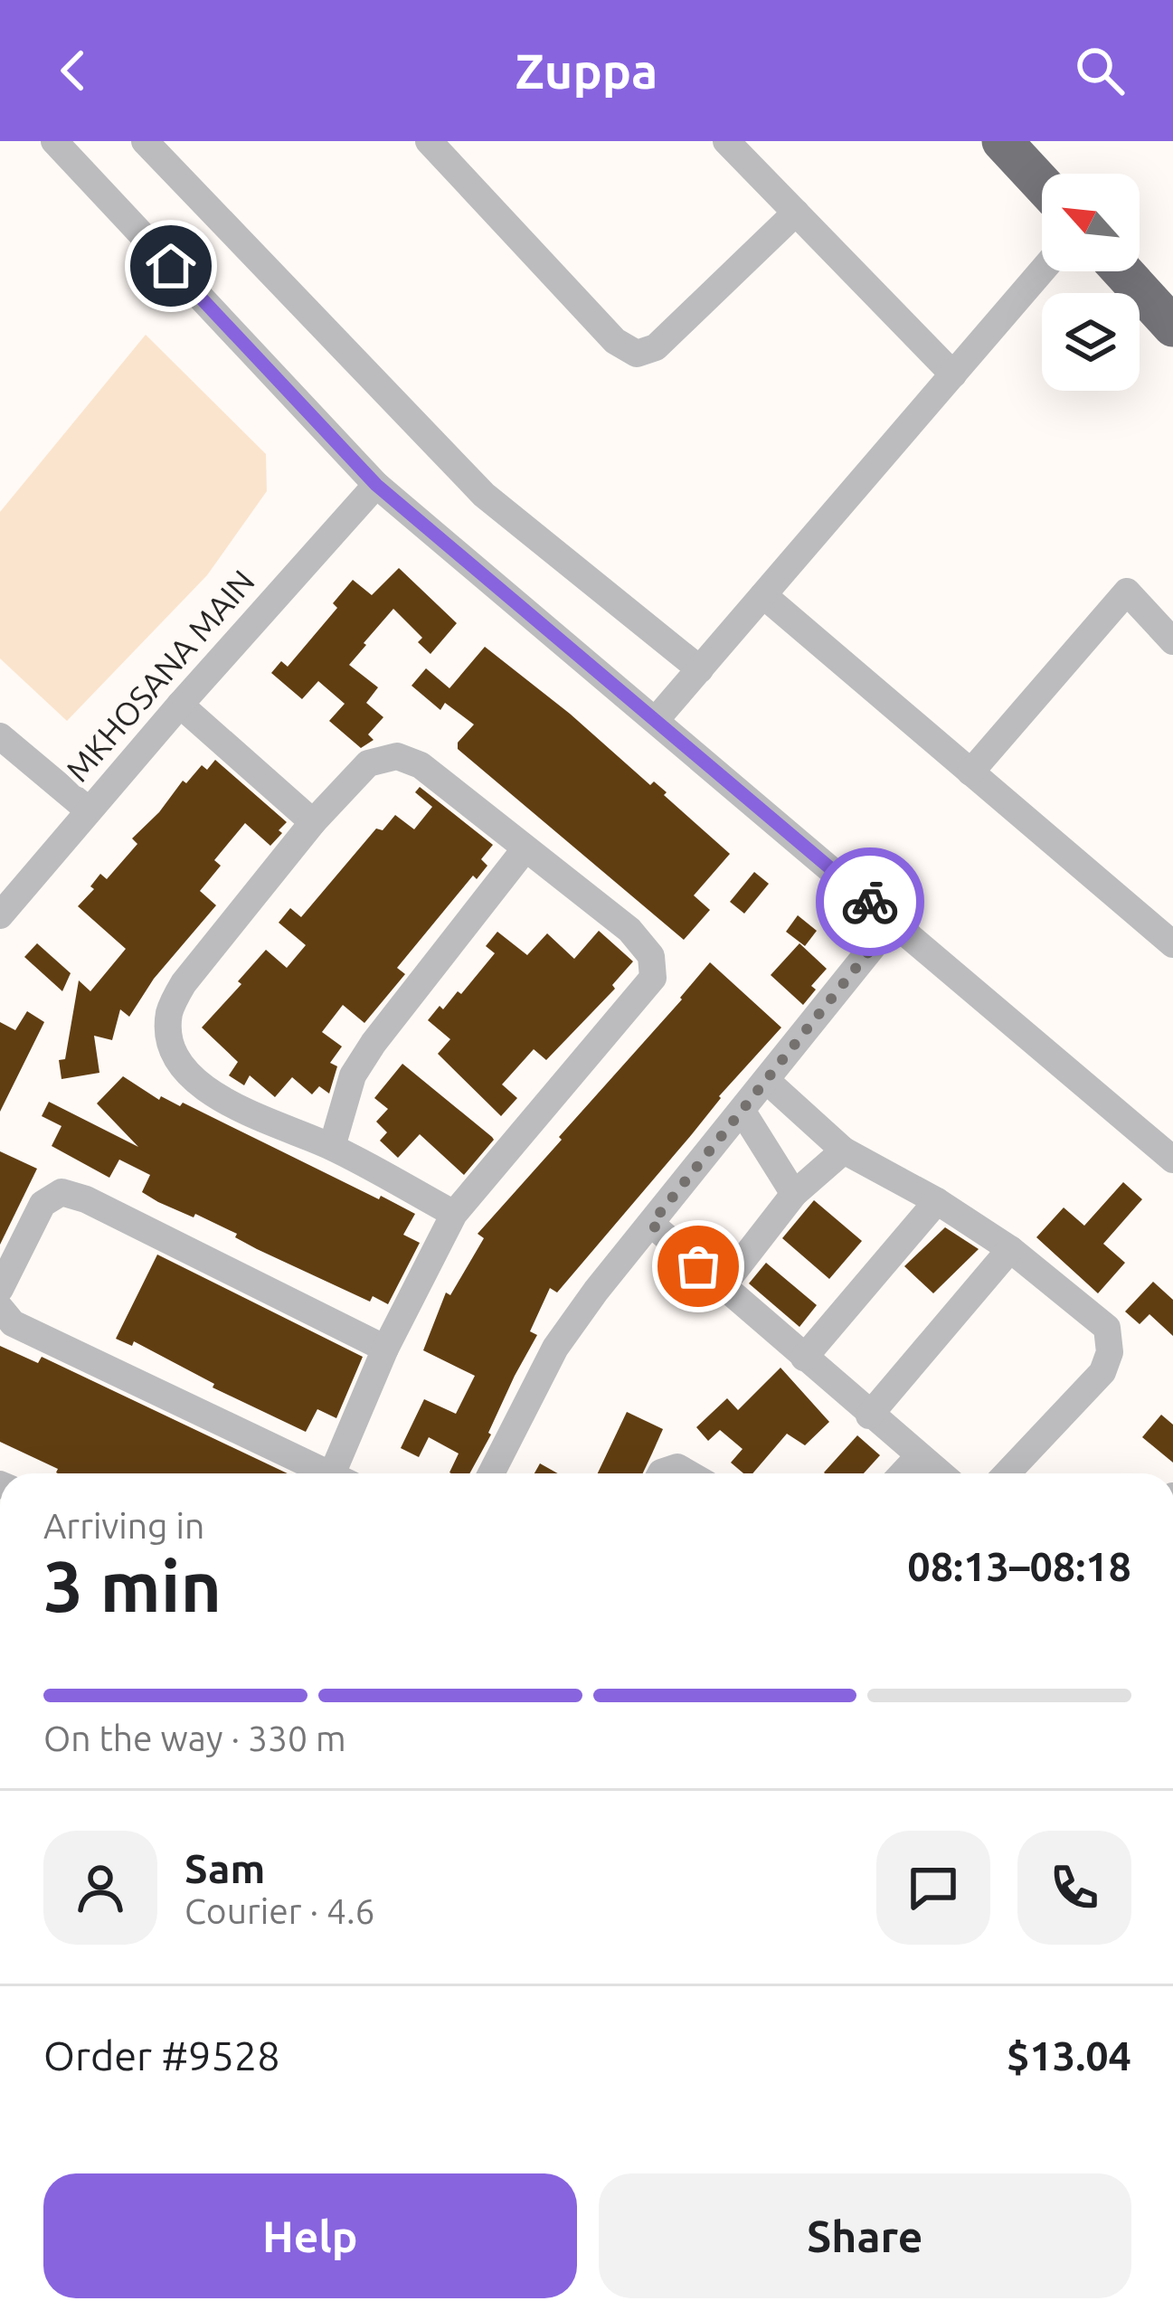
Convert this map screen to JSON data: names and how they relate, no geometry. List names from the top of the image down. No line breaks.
{"streets":{"street":["MKHOSANA MAIN"]},"north":"top left","page":{"header":"Zuppa","heading":["3 min","Arriving in","08:13–08:18"],"panel":["Sam","Courier · 4.6","Order #9528","$13.04"],"bar":"On the way · 330 m","buttons":["Help","Share"]}}
